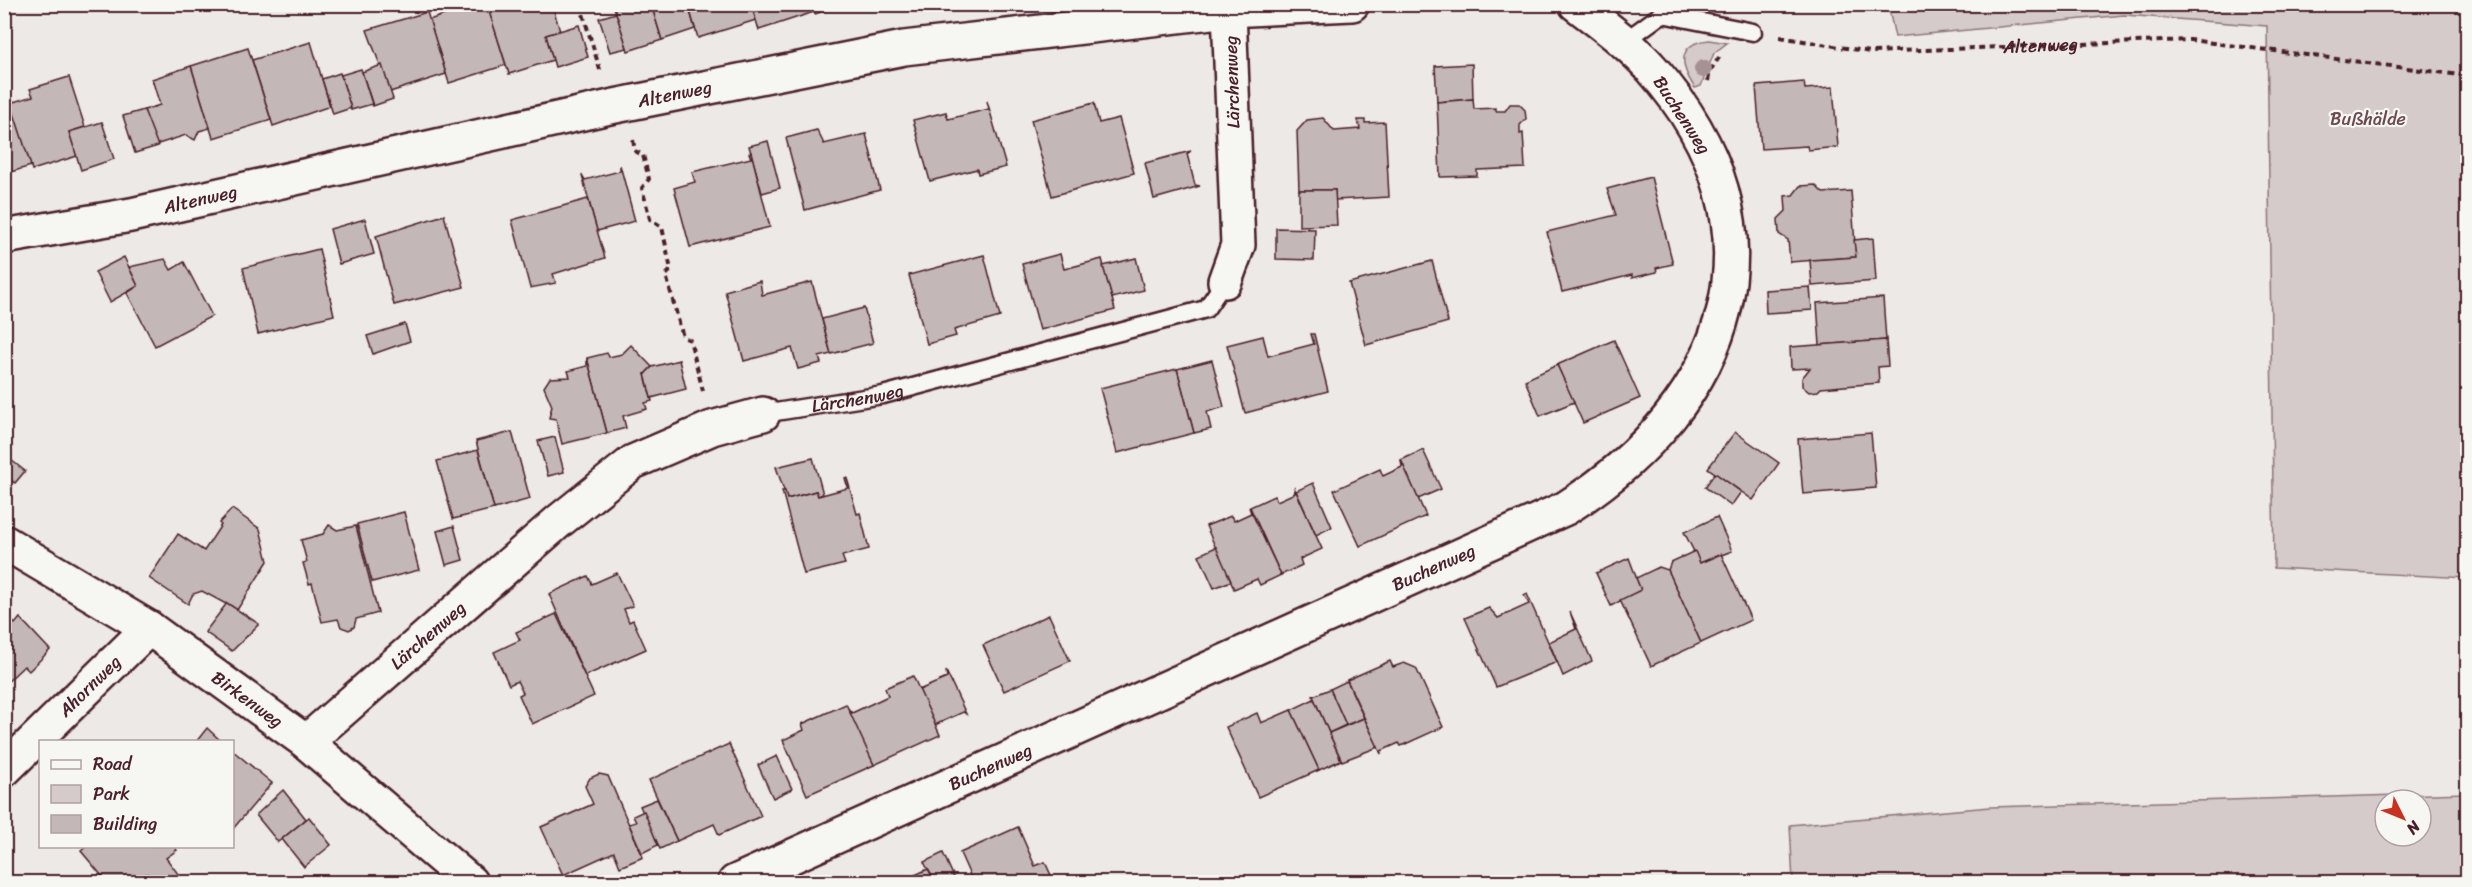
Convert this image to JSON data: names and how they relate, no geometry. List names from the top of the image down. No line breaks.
{"streets":{"street":["Altenweg","Lärchenweg","Buchenweg","Ahornweg","Birkenweg"]},"crossings":[["Altenweg","Lärchenweg"],["Lärchenweg","Birkenweg"],["Ahornweg","Birkenweg"]],"parks":["Bußhälde"],"legend":["Road","Park","Building"],"north":"bottom right"}
